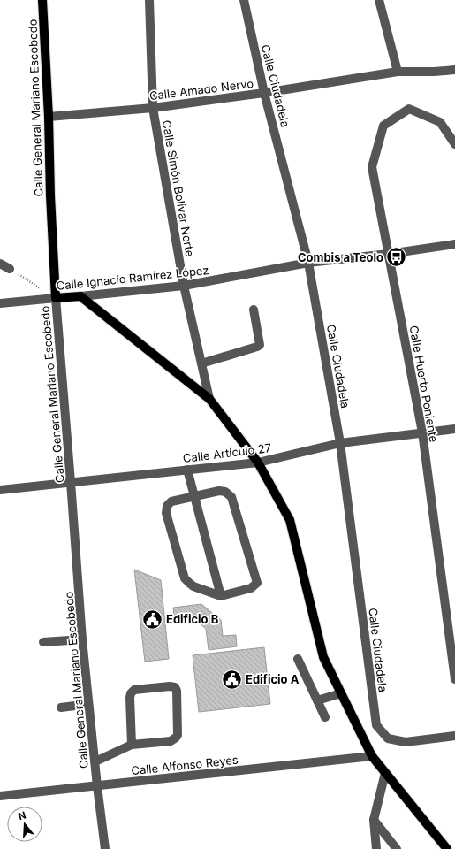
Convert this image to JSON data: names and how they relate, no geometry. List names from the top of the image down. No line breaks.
{"streets":{"main road":["Calle General Mariano Escobedo","Calle Ignacio Ramírez López"],"street":["Calle Ciudadela","Calle Amado Nervo","Calle Simón Bolívar Norte","Calle Huerto Poniente","Calle Artículo 27","Calle Alfonso Reyes"]},"crossings":[["Calle Ciudadela","Calle Amado Nervo"],["Calle Ciudadela","Calle Ignacio Ramírez López"],["Calle Ciudadela","Calle Artículo 27"],["Calle Amado Nervo","Calle General Mariano Escobedo"],["Calle Amado Nervo","Calle Simón Bolívar Norte"],["Calle General Mariano Escobedo","Calle Ignacio Ramírez López"],["Calle General Mariano Escobedo","Calle Artículo 27"],["Calle General Mariano Escobedo","Calle Alfonso Reyes"],["Calle Simón Bolívar Norte","Calle Ignacio Ramírez López"],["Calle Ignacio Ramírez López","Calle Huerto Poniente"],["Calle Huerto Poniente","Calle Artículo 27"]],"places":{"bus stop":["Combis a Teolo"],"public building":["Edificio B","Edificio A"]},"north":"top"}
